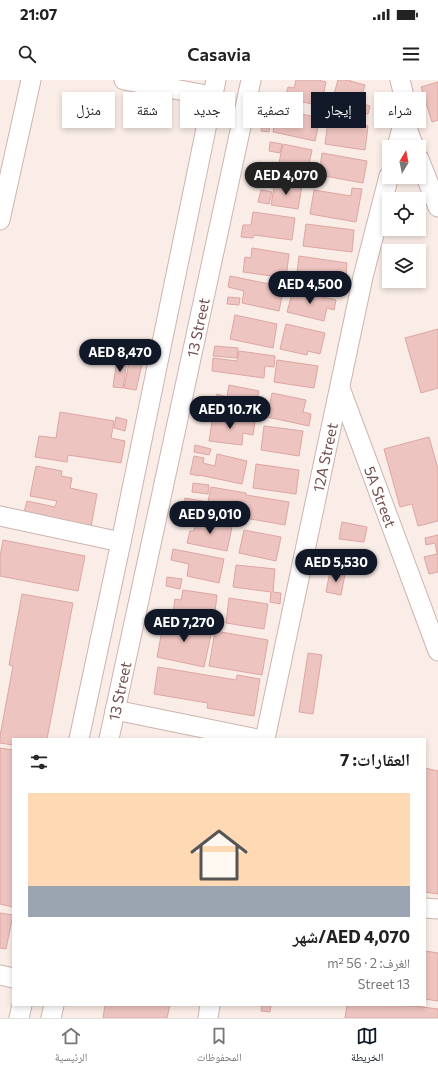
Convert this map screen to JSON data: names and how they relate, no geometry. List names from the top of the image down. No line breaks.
{"streets":{"street":["13 Street","12A Street","5A Street"]},"crossings":[["12A Street","5A Street"]],"north":"top","page":{"status":"21:07","header":"Casavia","chip":["شراء","إيجار","تصفية","جديد","شقة","منزل"],"price":["AED 4,070","AED 4,500","AED 8,470","AED 10.7K","AED 9,010","AED 5,530","AED 7,270"],"heading":"العقارات: 7","list":[{"name":"AED 4,070/شهر","note":"الغرف: 2 · 56 m² · 13 Street"}],"tabs":["الخريطة","المحفوظات","الرئيسية"]}}
